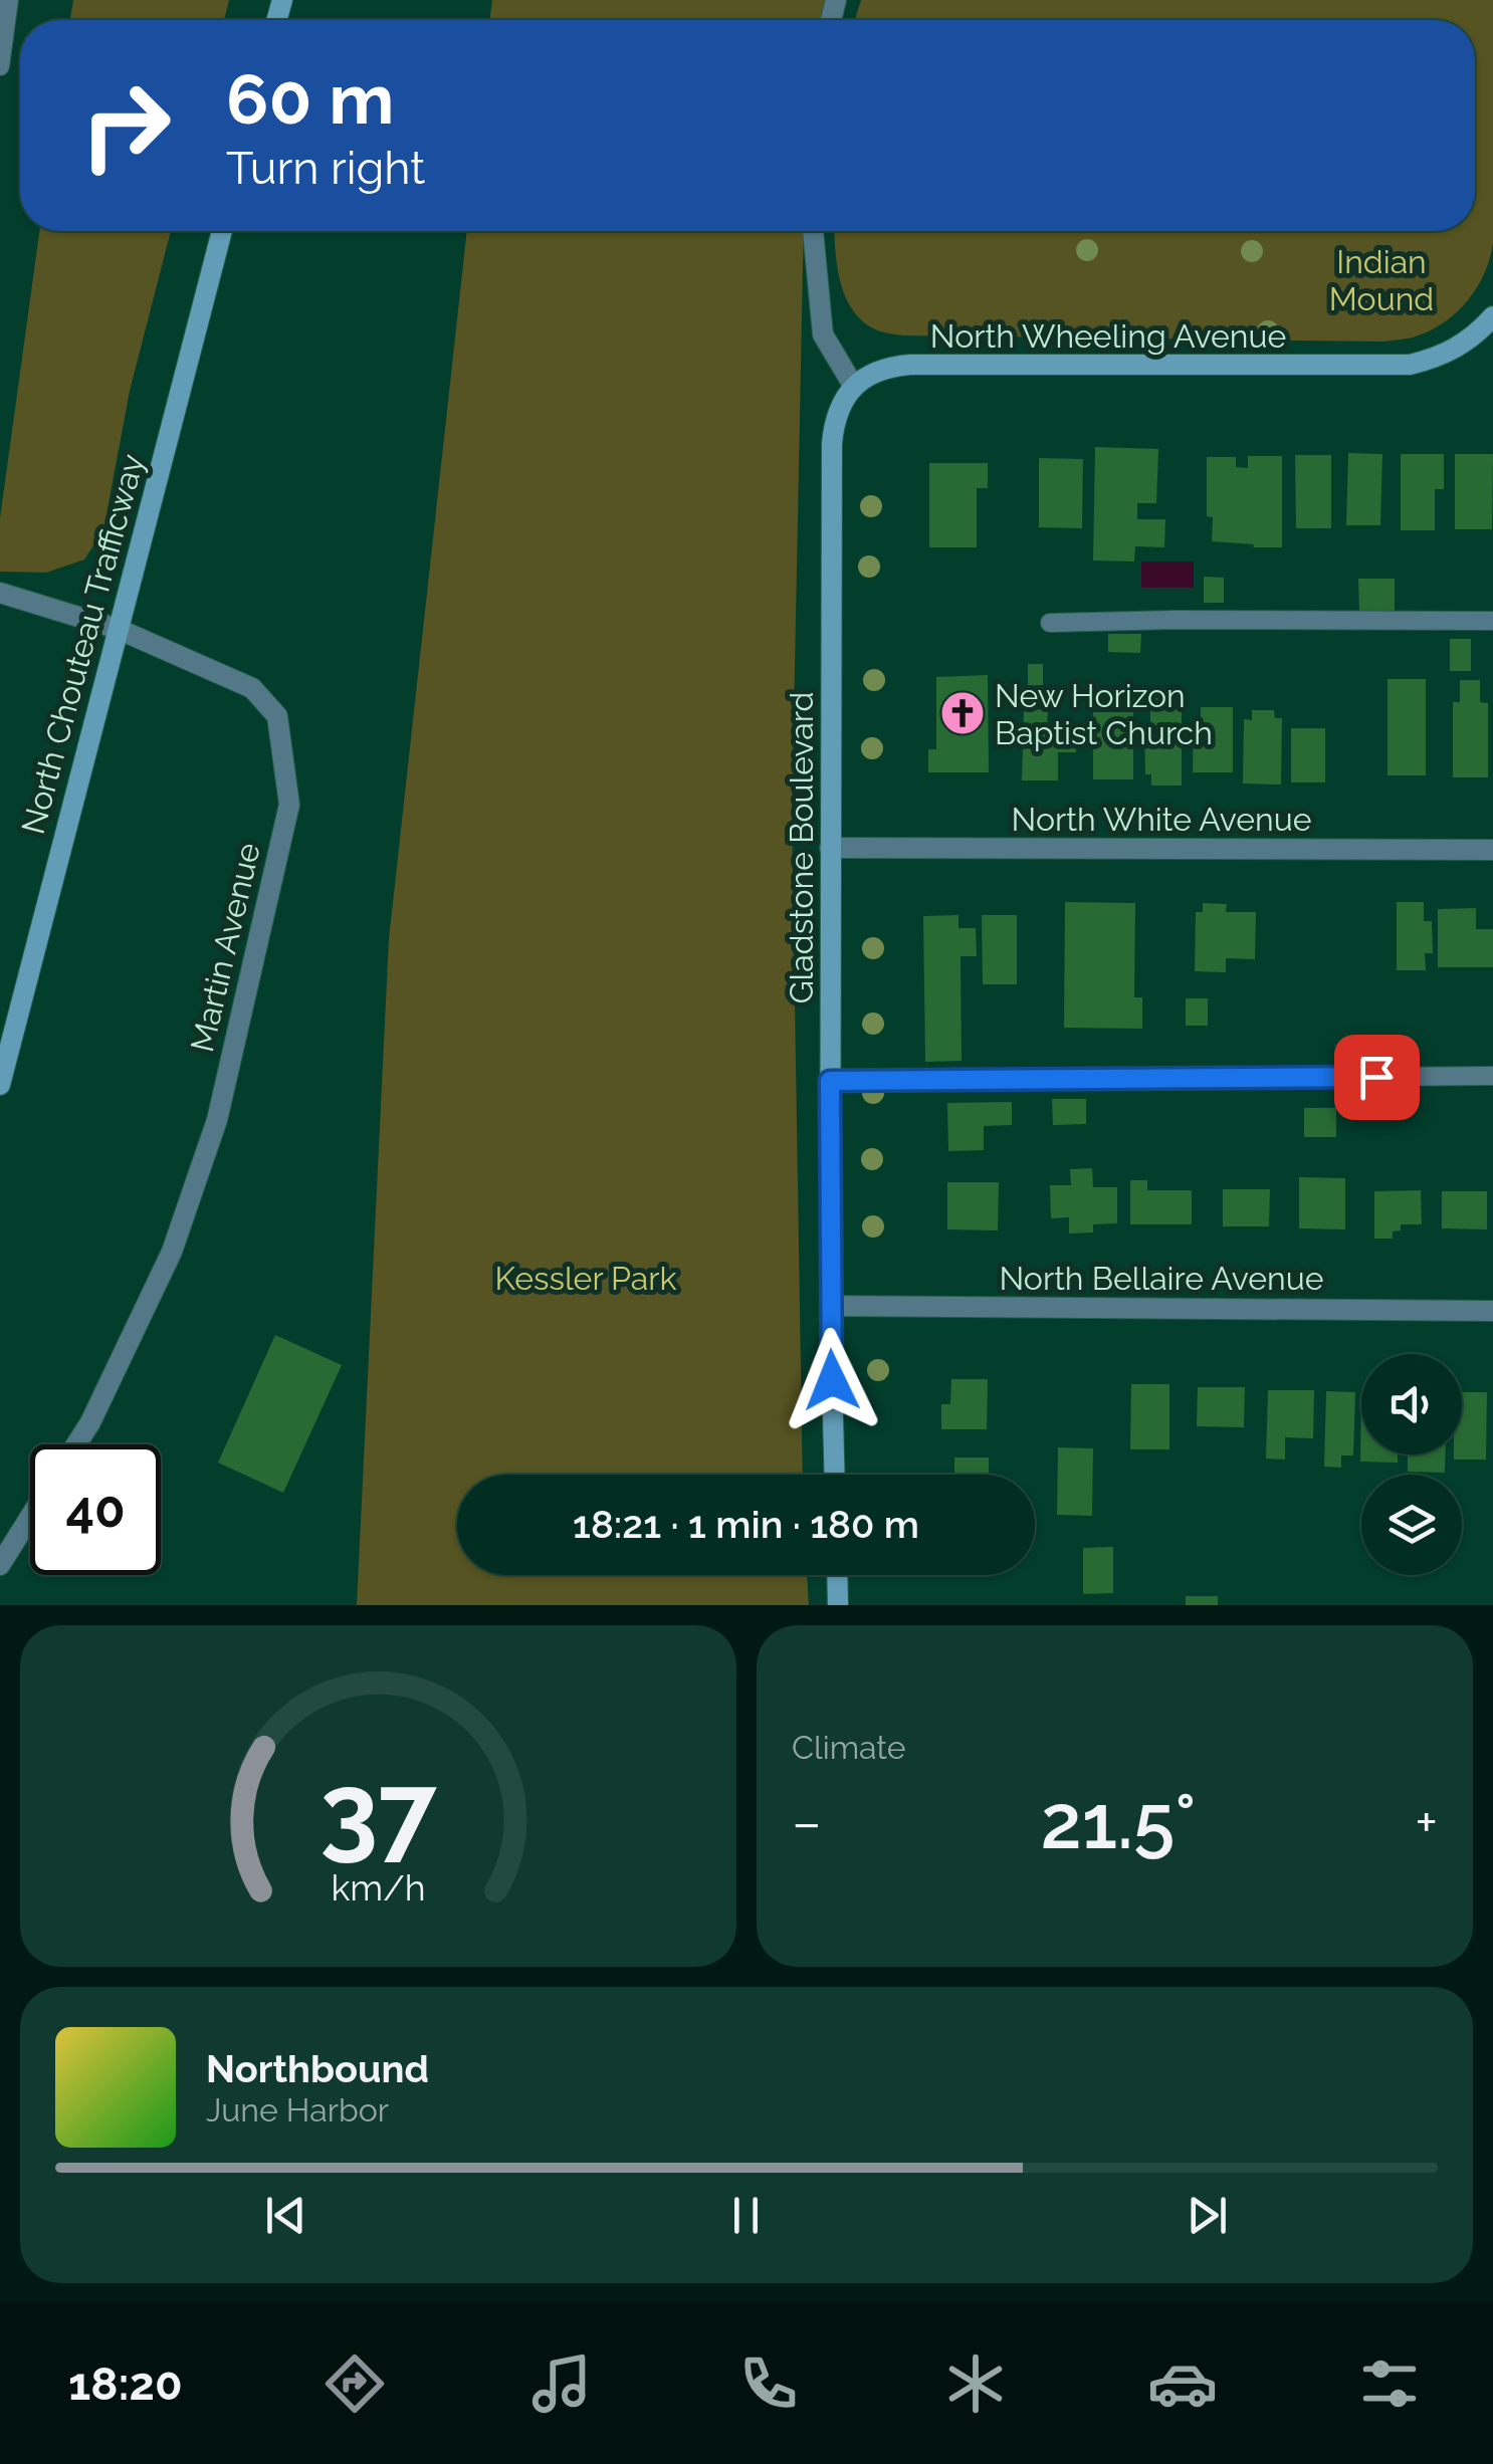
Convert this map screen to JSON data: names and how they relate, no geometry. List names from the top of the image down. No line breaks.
{"streets":{"street":["North Wheeling Avenue","North Chouteau Trafficway","North White Avenue","Gladstone Boulevard","Martin Avenue","North Bellaire Avenue"]},"crossings":[["North Wheeling Avenue","Gladstone Boulevard"],["North Chouteau Trafficway","Martin Avenue"],["North White Avenue","Gladstone Boulevard"],["Gladstone Boulevard","North Bellaire Avenue"]],"parks":["Indian Mound","Kessler Park"],"places":{"church":["New Horizon Baptist Church"]},"page":{"turn":["60 m","Turn right"],"limit":"40","trip":"18:21 · 1 min · 180 m","tile":"Climate","heat":["−","21.5°","+"],"song":["Northbound","June Harbor"],"tabs":"18:20","gauge":["37","km/h"]}}
